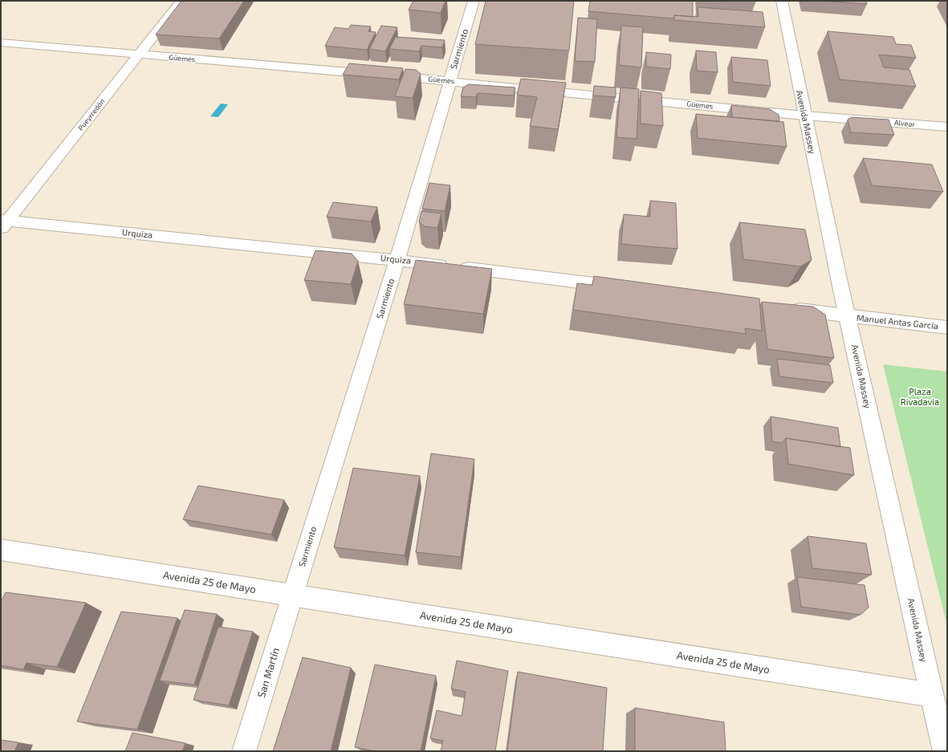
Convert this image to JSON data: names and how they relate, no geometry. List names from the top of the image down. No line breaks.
{"streets":{"street":["Sarmiento","Güemes","Pueyrredón","Avenida Massey","Alvear","Urquiza","Manuel Antas García","Avenida 25 de Mayo","San Martín"]},"crossings":[["Sarmiento","Güemes"],["Sarmiento","Urquiza"],["Sarmiento","Avenida 25 de Mayo"],["Sarmiento","San Martín"],["Güemes","Pueyrredón"],["Güemes","Avenida Massey"],["Güemes","Alvear"],["Pueyrredón","Urquiza"],["Avenida Massey","Alvear"],["Avenida Massey","Manuel Antas García"],["Avenida Massey","Avenida 25 de Mayo"],["Avenida 25 de Mayo","San Martín"]],"parks":["Plaza Rivadavia"]}
